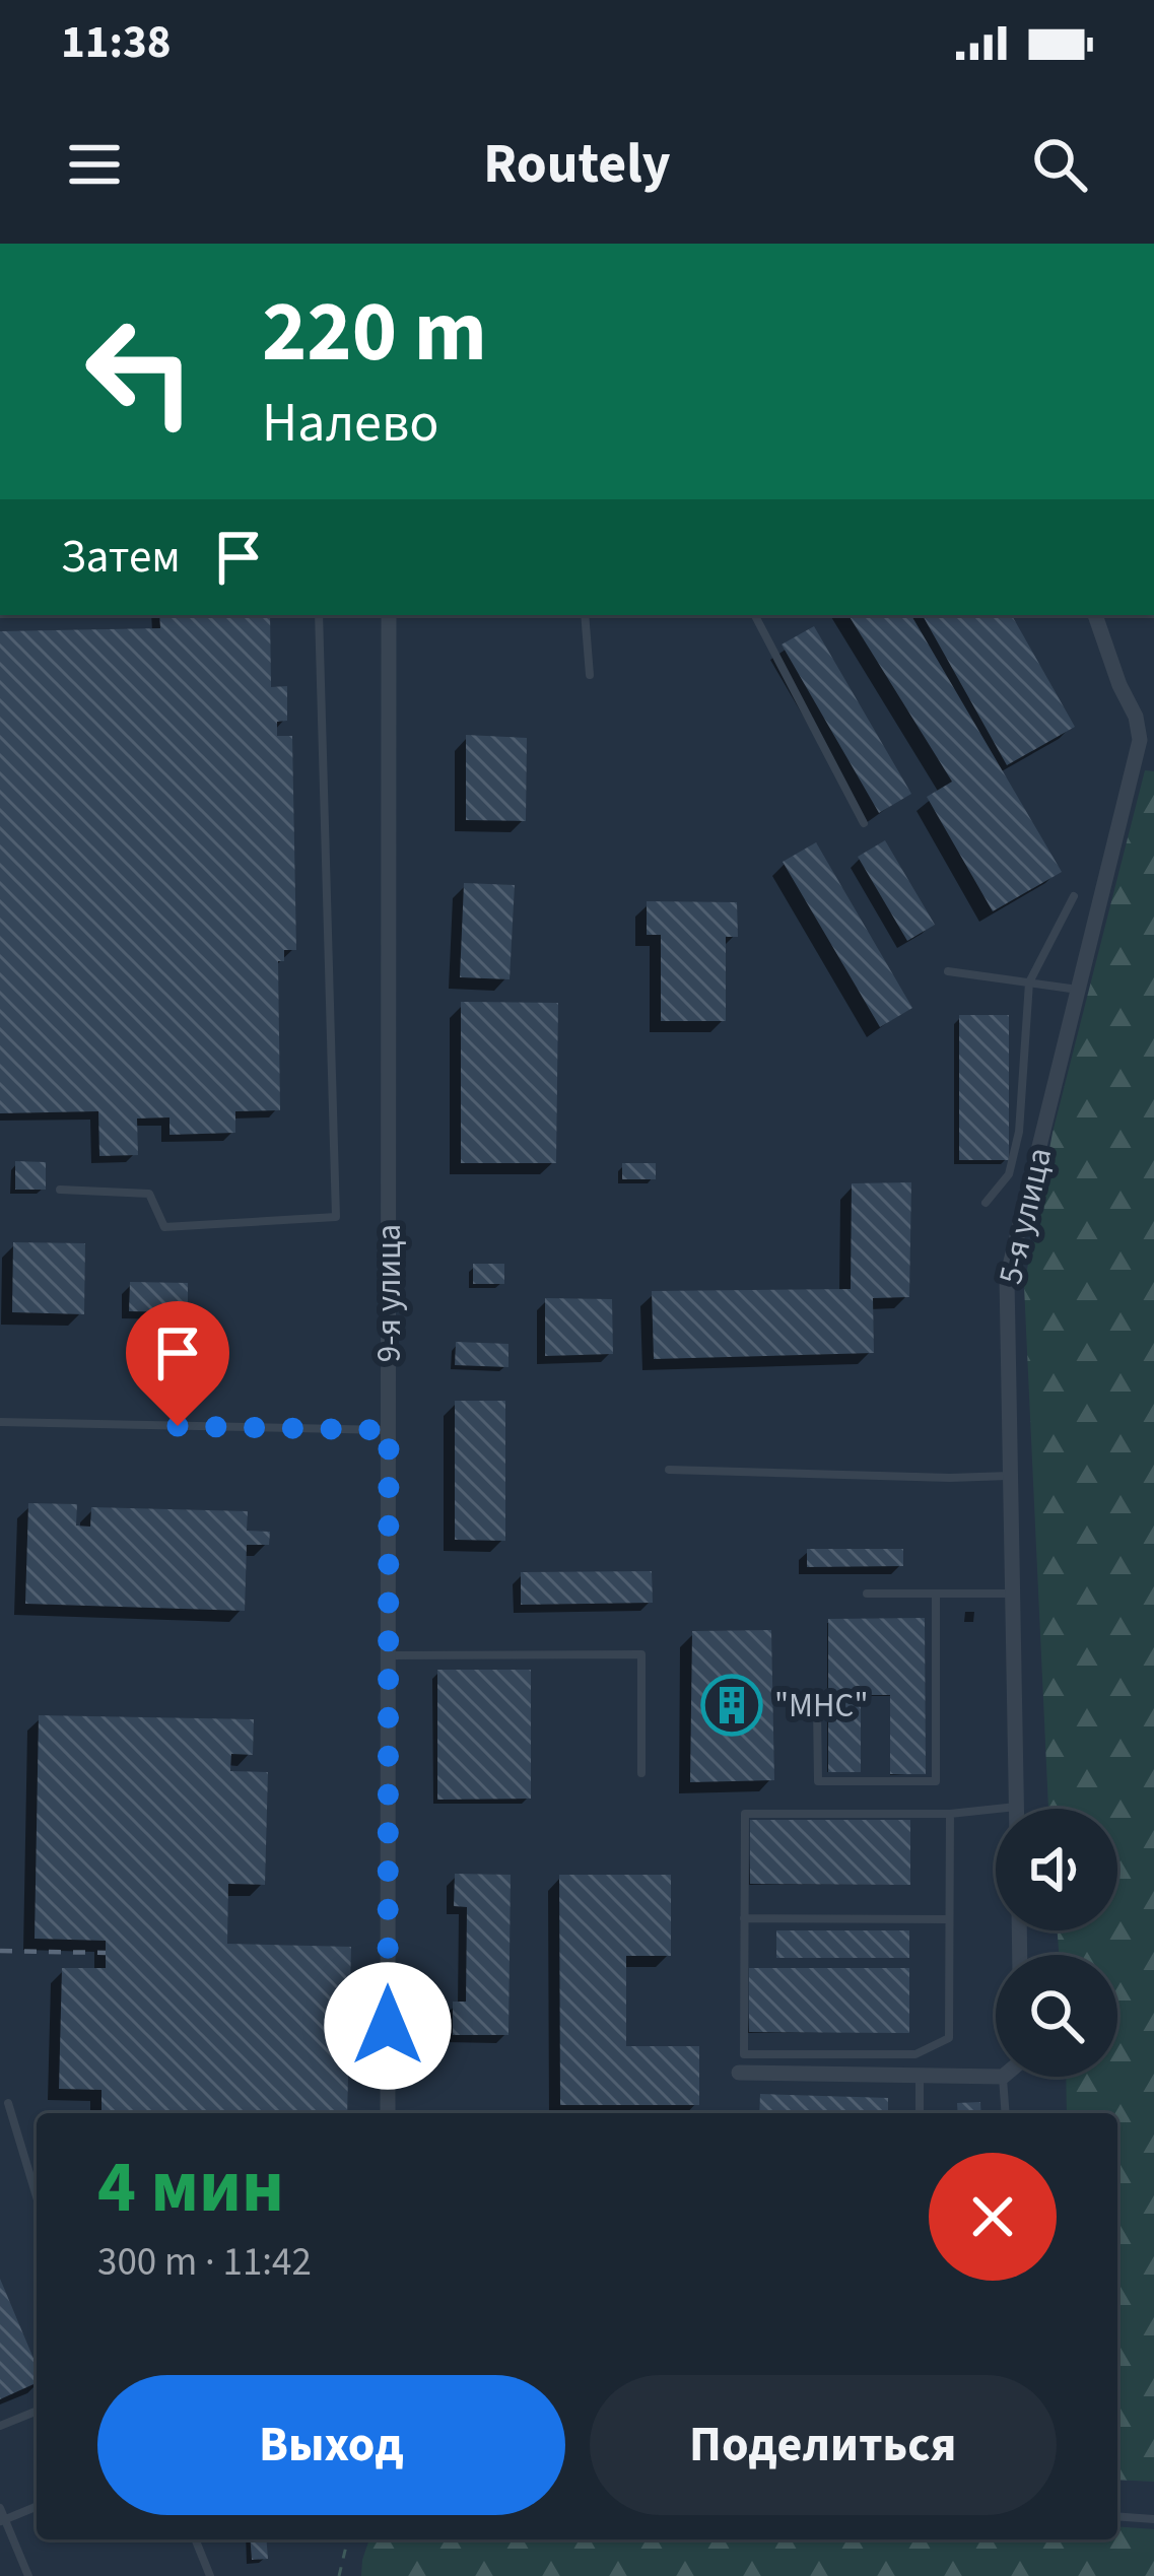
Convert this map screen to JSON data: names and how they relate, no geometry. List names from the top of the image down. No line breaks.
{"streets":{"street":["5-я улица","9-я улица"]},"places":{"building":["\"МНС\""]},"page":{"status":"11:38","header":"Routely","turn":["220 m","Налево"],"then":"Затем","heading":["4 мин","300 m · 11:42"],"buttons":["Выход","Поделиться"]}}
